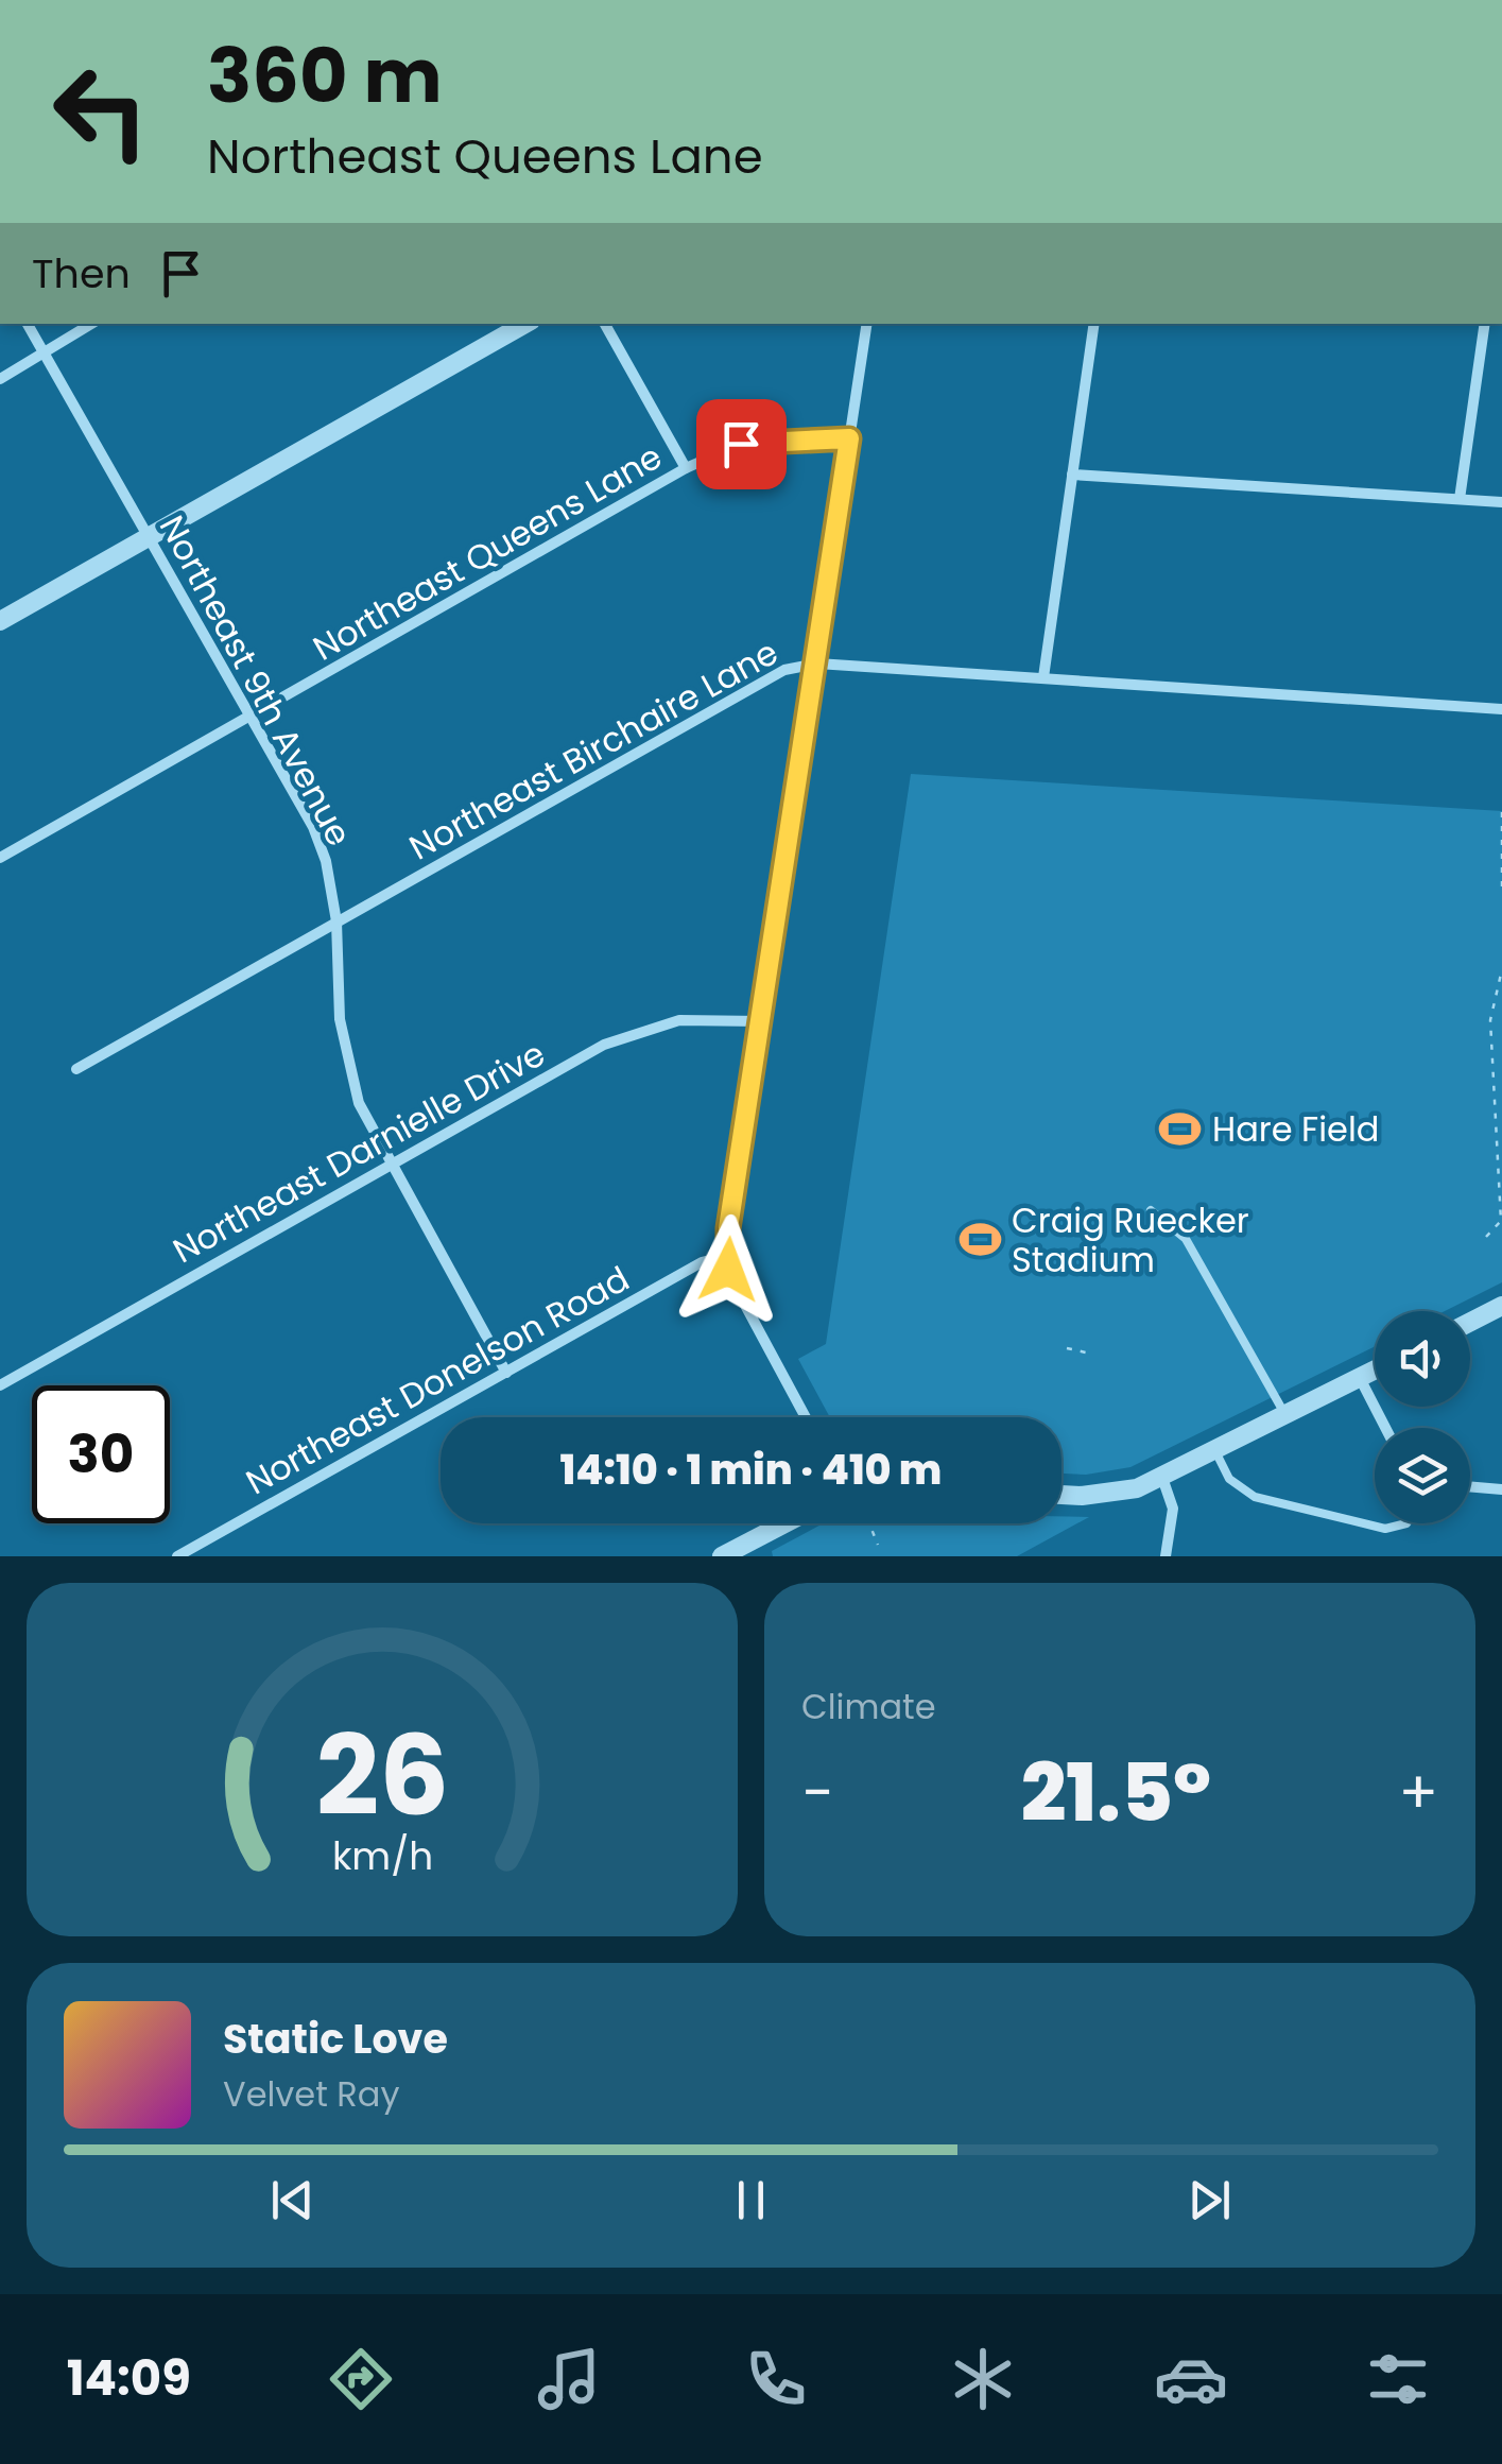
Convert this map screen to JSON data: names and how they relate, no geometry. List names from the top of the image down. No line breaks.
{"streets":{"street":["Northeast Queens Lane","Northeast 9th Avenue","Northeast Birchaire Lane","Northeast Darnielle Drive","Northeast Donelson Road"]},"crossings":[["Northeast Queens Lane","Northeast 9th Avenue"],["Northeast 9th Avenue","Northeast Birchaire Lane"],["Northeast 9th Avenue","Northeast Darnielle Drive"],["Northeast 9th Avenue","Northeast Donelson Road"]],"places":{"sports":["Hare Field","Craig Ruecker Stadium"]},"page":{"turn":["360 m","Northeast Queens Lane"],"then":"Then","limit":"30","trip":"14:10 · 1 min · 410 m","tile":"Climate","heat":["−","21.5°","+"],"song":["Static Love","Velvet Ray"],"tabs":"14:09","gauge":["26","km/h"]}}
